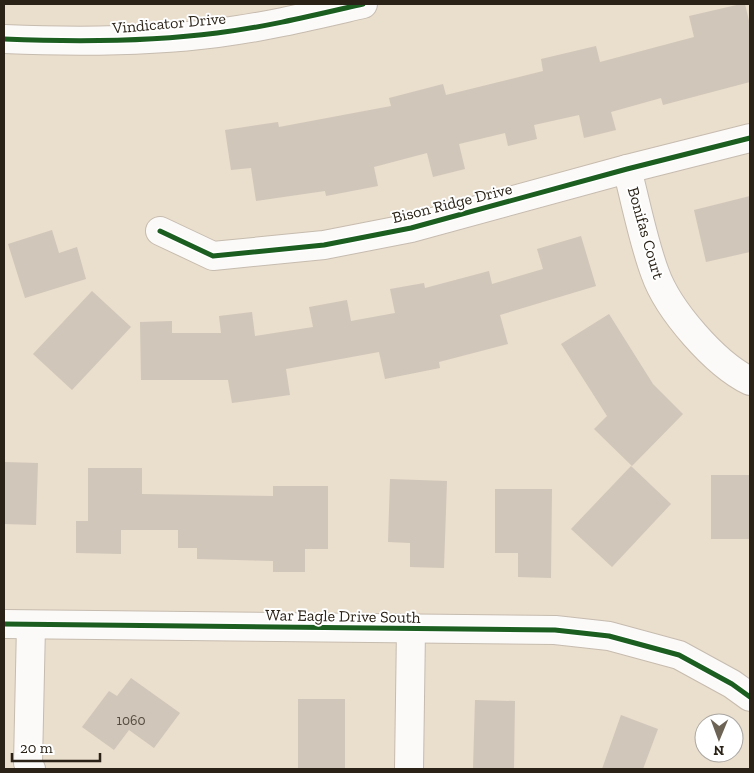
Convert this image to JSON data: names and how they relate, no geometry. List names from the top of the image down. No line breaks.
{"streets":{"street":["Vindicator Drive","Bison Ridge Drive","Bonifas Court","War Eagle Drive South"]},"crossings":[["Bison Ridge Drive","Bonifas Court"]],"house_numbers":["1060"],"scale_bar":"20 m","north":"bottom"}
